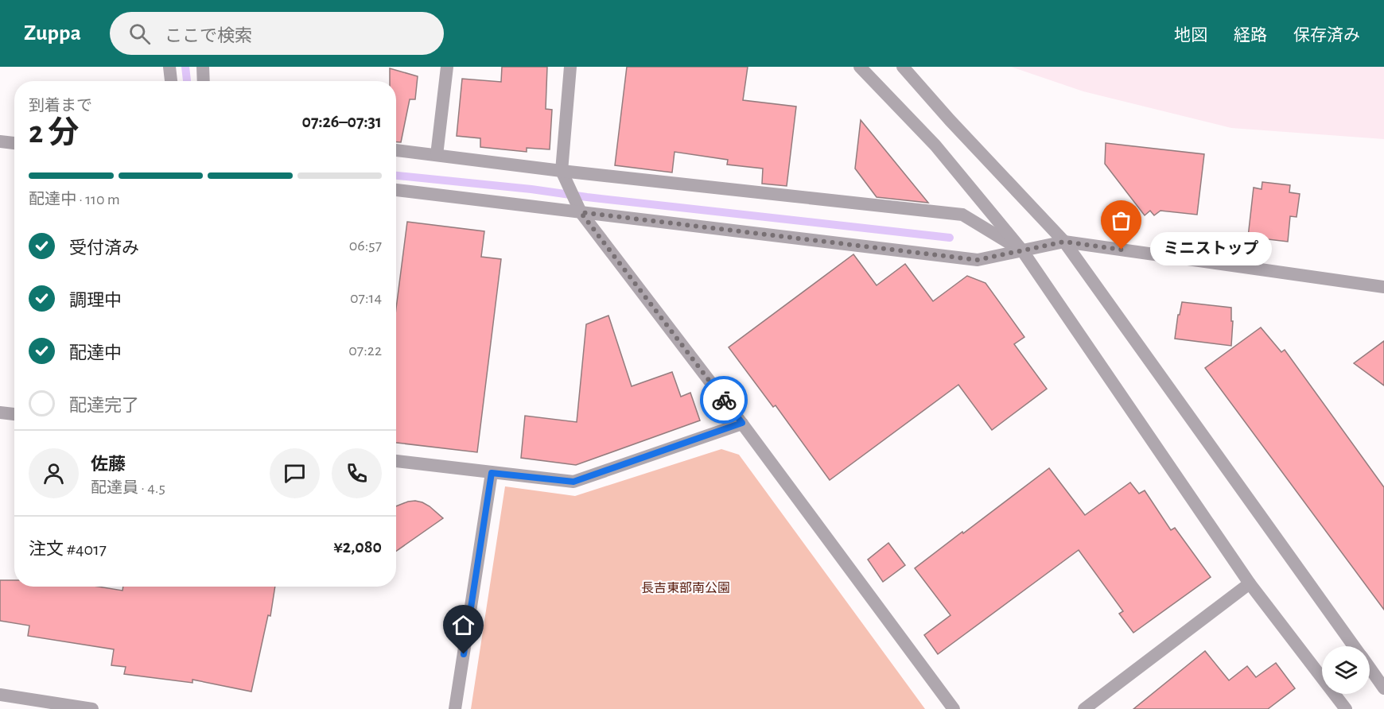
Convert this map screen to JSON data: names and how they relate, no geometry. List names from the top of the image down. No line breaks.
{"parks":["長吉東部南公園"],"places":["ミニストップ"],"page":{"header":"Zuppa","search":"ここで検索","nav":["地図","経路","保存済み"],"heading":["2 分","到着まで","07:26–07:31"],"panel":["佐藤","配達員 · 4.5","注文 #4017","¥2,080"],"bar":"配達中 · 110 m","list":[["受付済み","06:57"],["調理中","07:14"],["配達中","07:22"],"配達完了"],"bubble":"ミニストップ"}}
